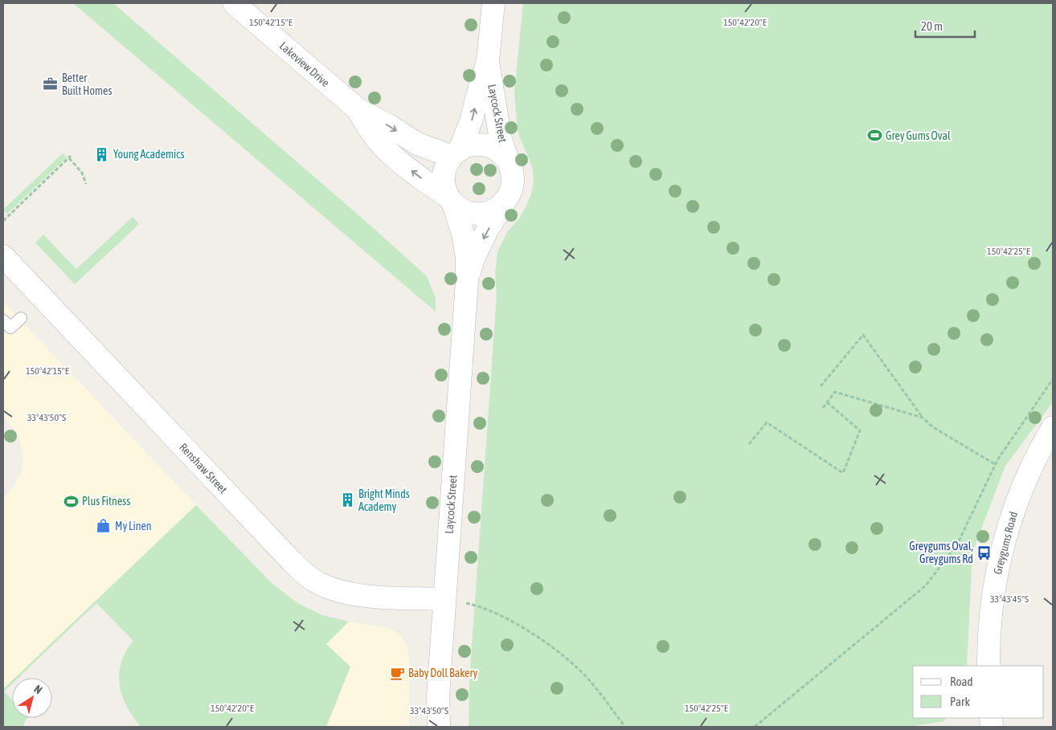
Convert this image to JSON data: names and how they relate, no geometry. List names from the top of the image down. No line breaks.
{"streets":{"street":["Lakeview Drive","Laycock Street","Renshaw Street","Greygums Road"]},"crossings":[["Lakeview Drive","Laycock Street"],["Laycock Street","Renshaw Street"]],"places":{"office":["Better Built Homes"],"sports":["Grey Gums Oval","Plus Fitness"],"building":["Young Academics","Bright Minds Academy"],"shop":["My Linen"],"bus stop":["Greygums Oval, Greygums Rd"],"cafe":["Baby Doll Bakery"]},"legend":["Road","Park"],"scale_bar":"20 m","north":"top right","coordinates":["150°42'15\"E","150°42'20\"E","150°42'25\"E","33°43'50\"S","33°43'45\"S"]}
